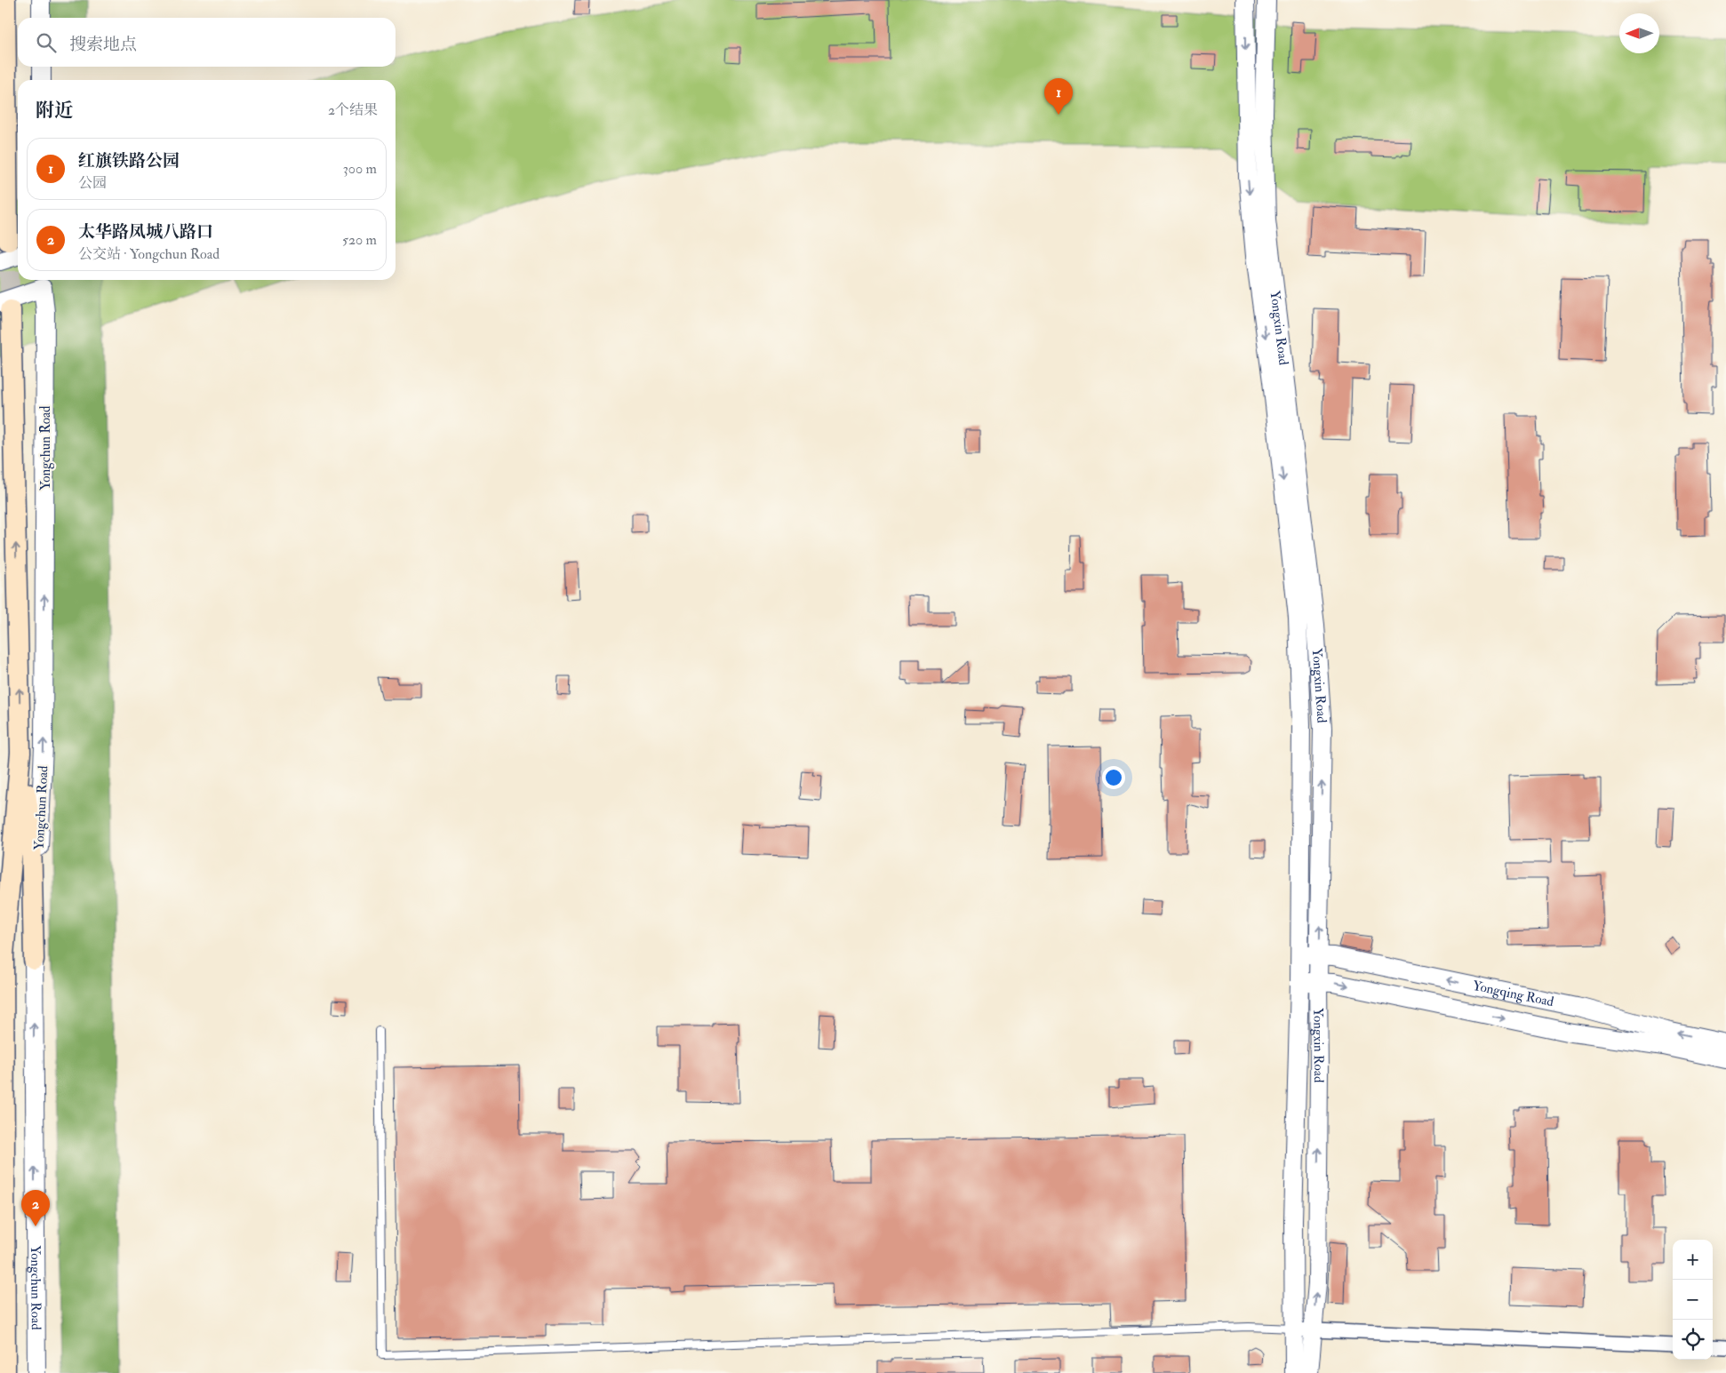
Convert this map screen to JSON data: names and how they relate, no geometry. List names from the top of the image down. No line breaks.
{"streets":{"main road":["Yongchun Road"],"street":["Yongxin Road","Yongqing Road"]},"crossings":[["Yongxin Road","Yongqing Road"]],"north":"left","page":{"search":"搜索地点","pins":["1","2"],"heading":["附近","2个结果"],"list":[{"mark":"1","name":"红旗铁路公园","note":"公园","value":"300 m"},{"mark":"2","name":"太华路凤城八路口","note":"公交站 · Yongchun Road","value":"520 m"}],"map_buttons":["+","−"]}}
